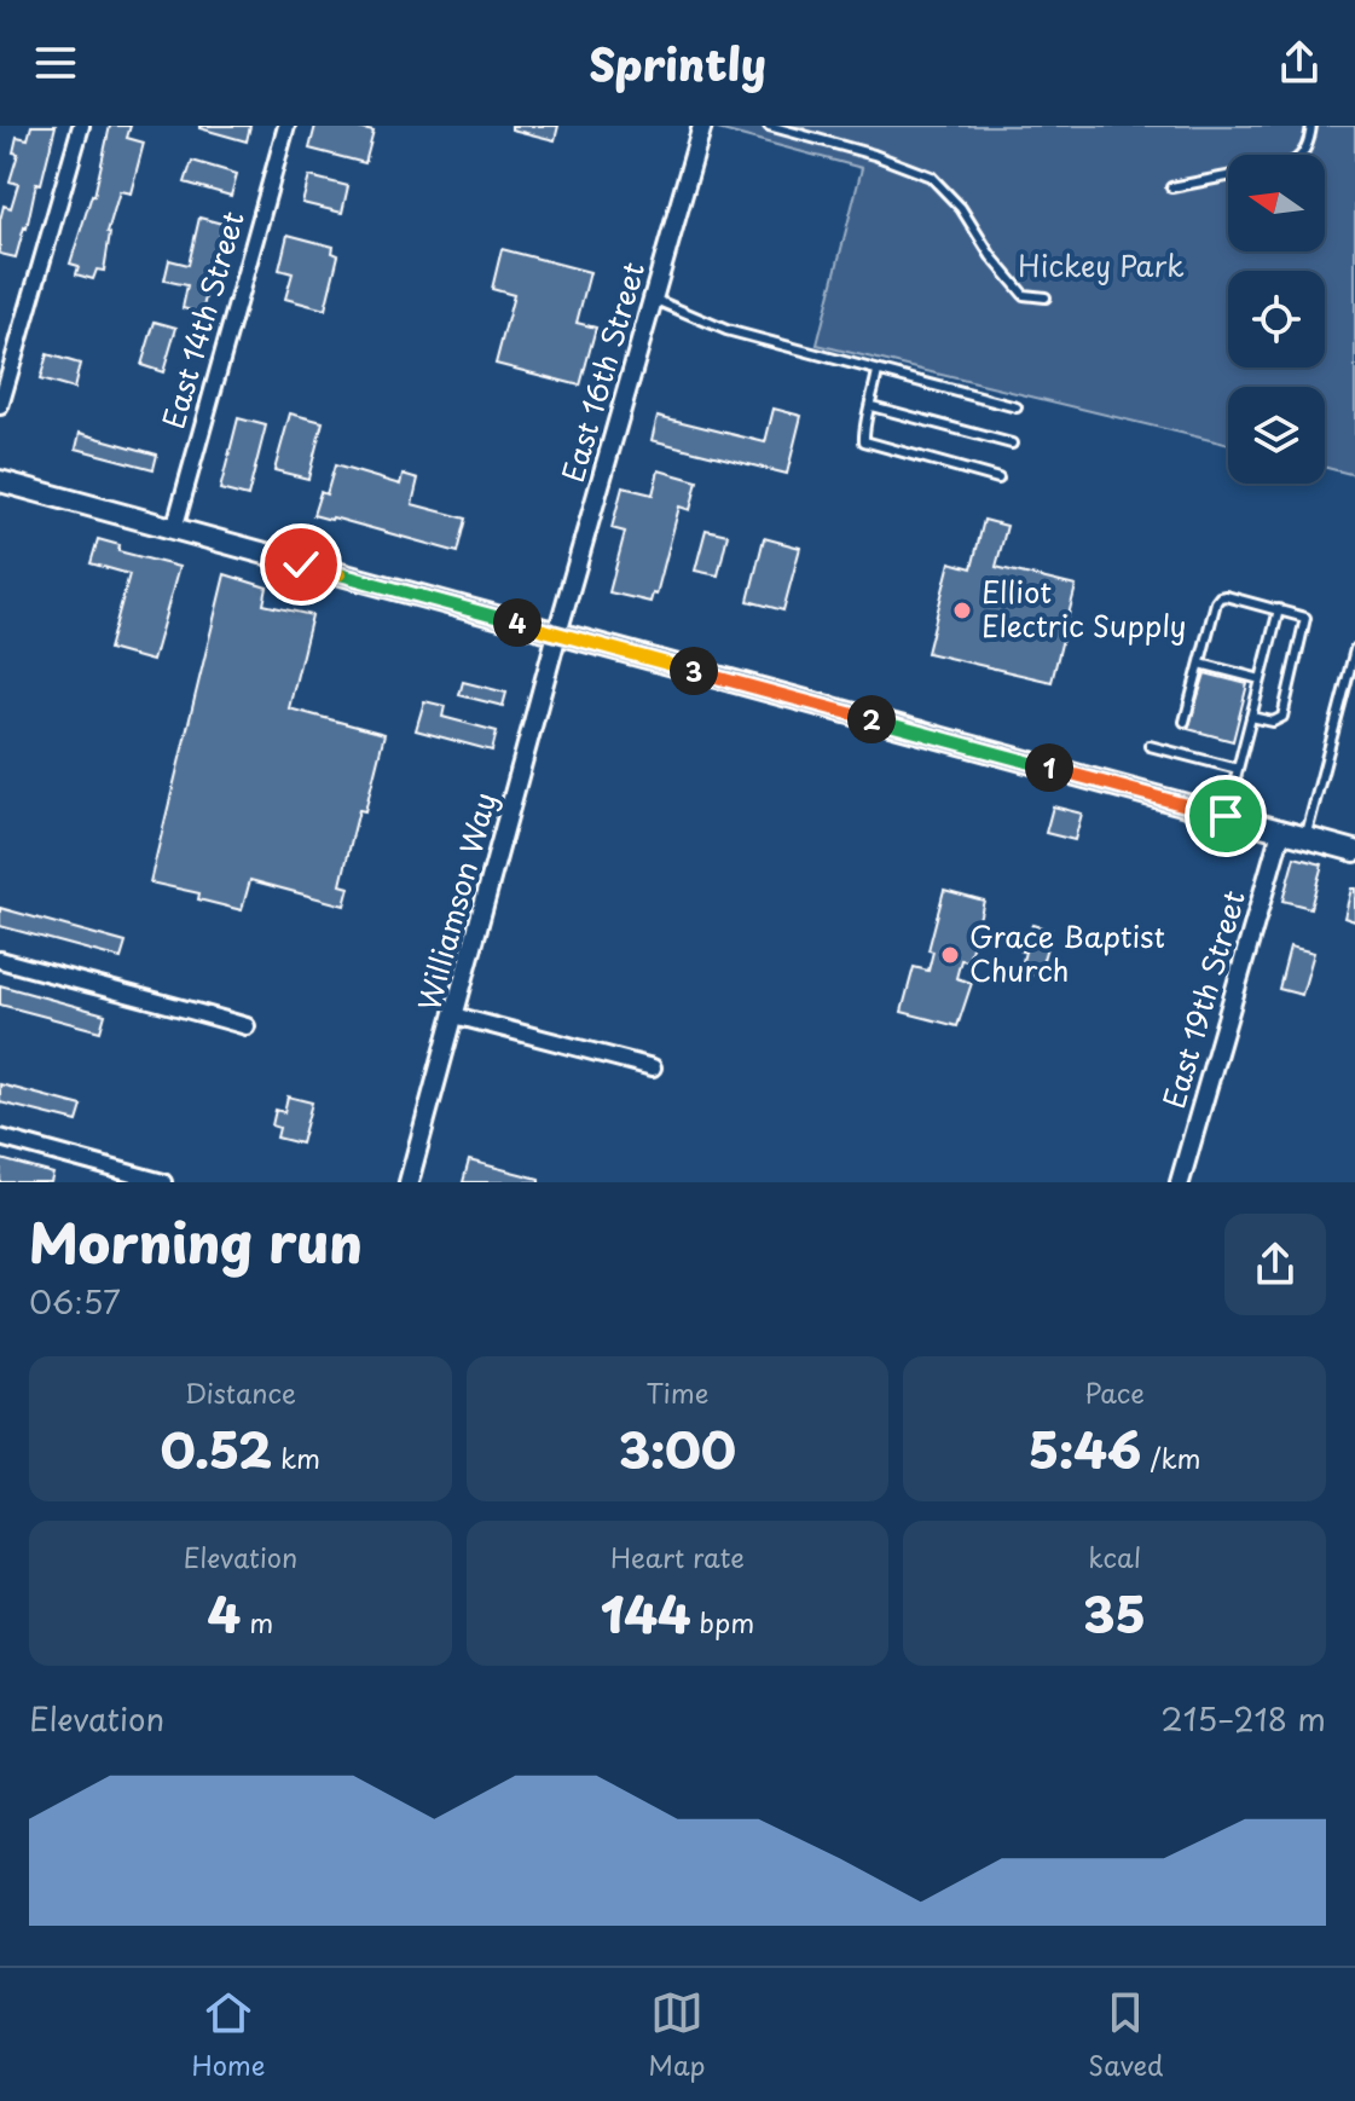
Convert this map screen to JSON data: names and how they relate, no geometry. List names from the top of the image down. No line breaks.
{"streets":{"street":["East 14th Street","East 16th Street","Williamson Way","East 19th Street"]},"crossings":[["East 16th Street","Williamson Way"]],"parks":["Hickey Park"],"places":["Elliot Electric Supply","Grace Baptist Church"],"north":"left","page":{"header":"Sprintly","pins":["4","3","2","1"],"heading":["Morning run","06:57"],"stats":[["Distance","0.52 km"],["Time","3:00"],["Pace","5:46 /km"],["Elevation","4 m"],["Heart rate","144 bpm"],["kcal","35"]],"chart":["Elevation","215–218 m"],"tabs":["Home","Map","Saved"]}}
